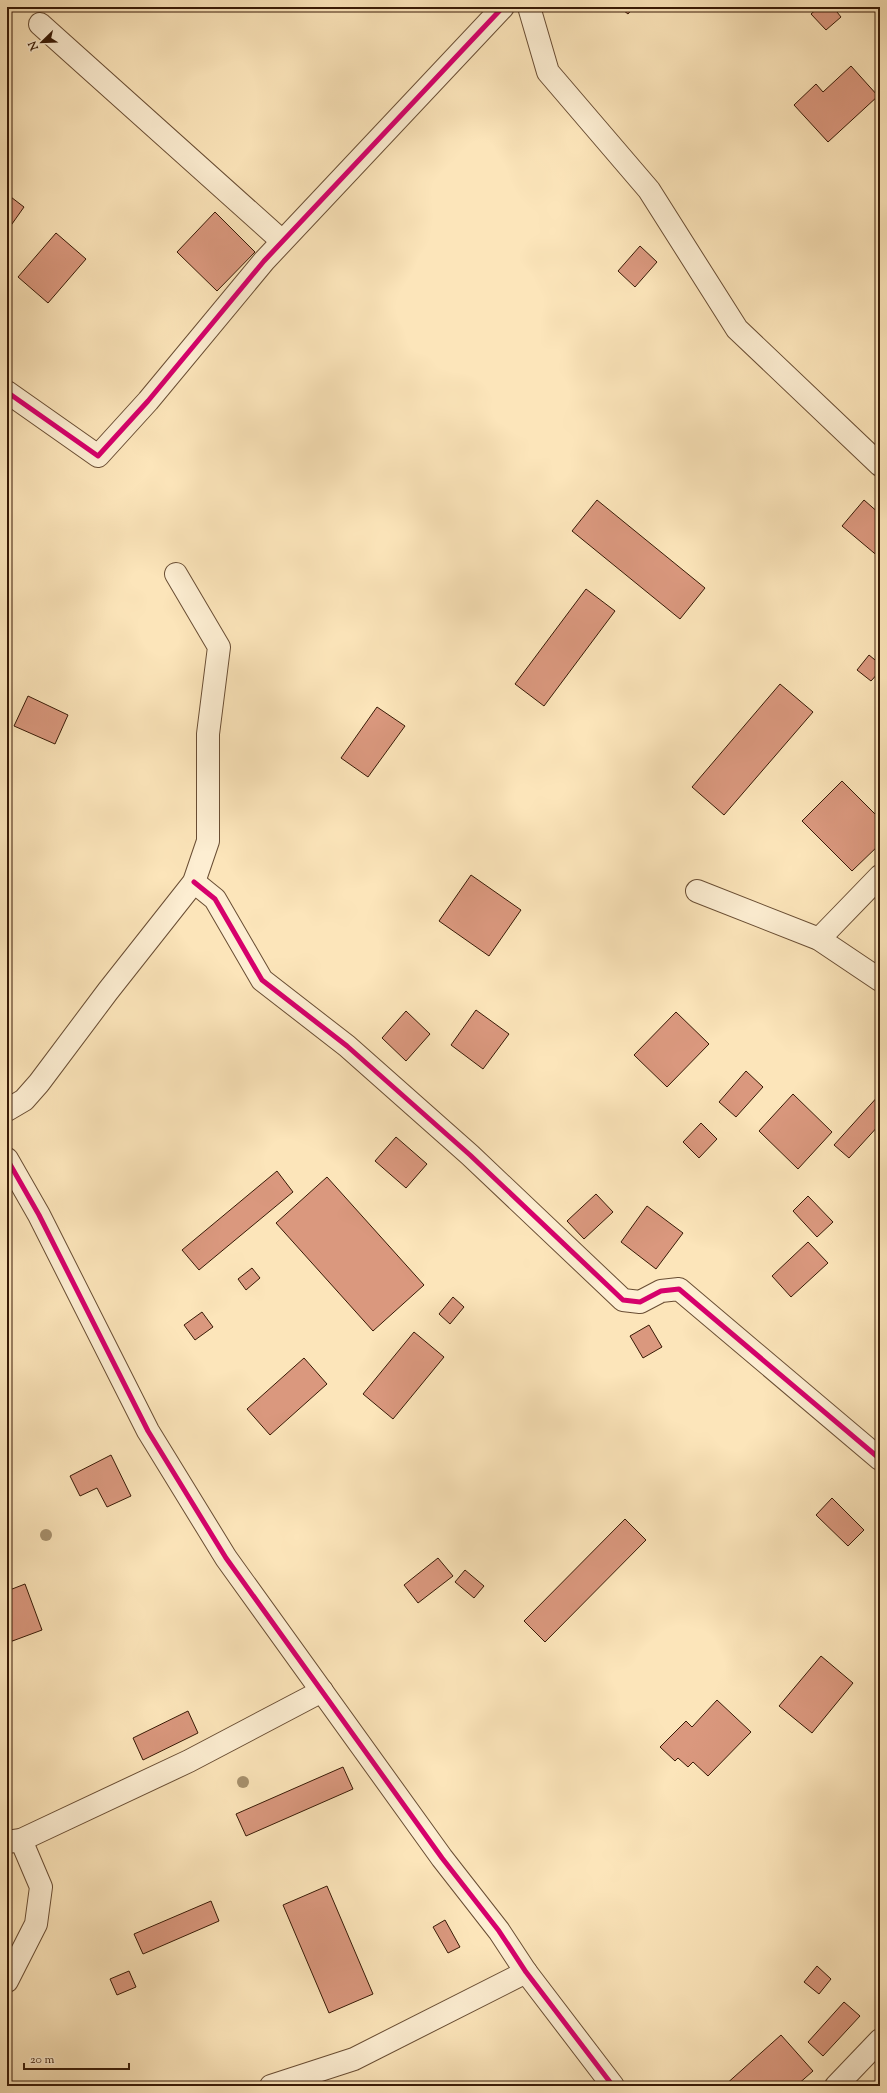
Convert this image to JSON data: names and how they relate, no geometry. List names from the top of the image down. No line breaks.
{"scale_bar":"20 m","north":"bottom left"}
